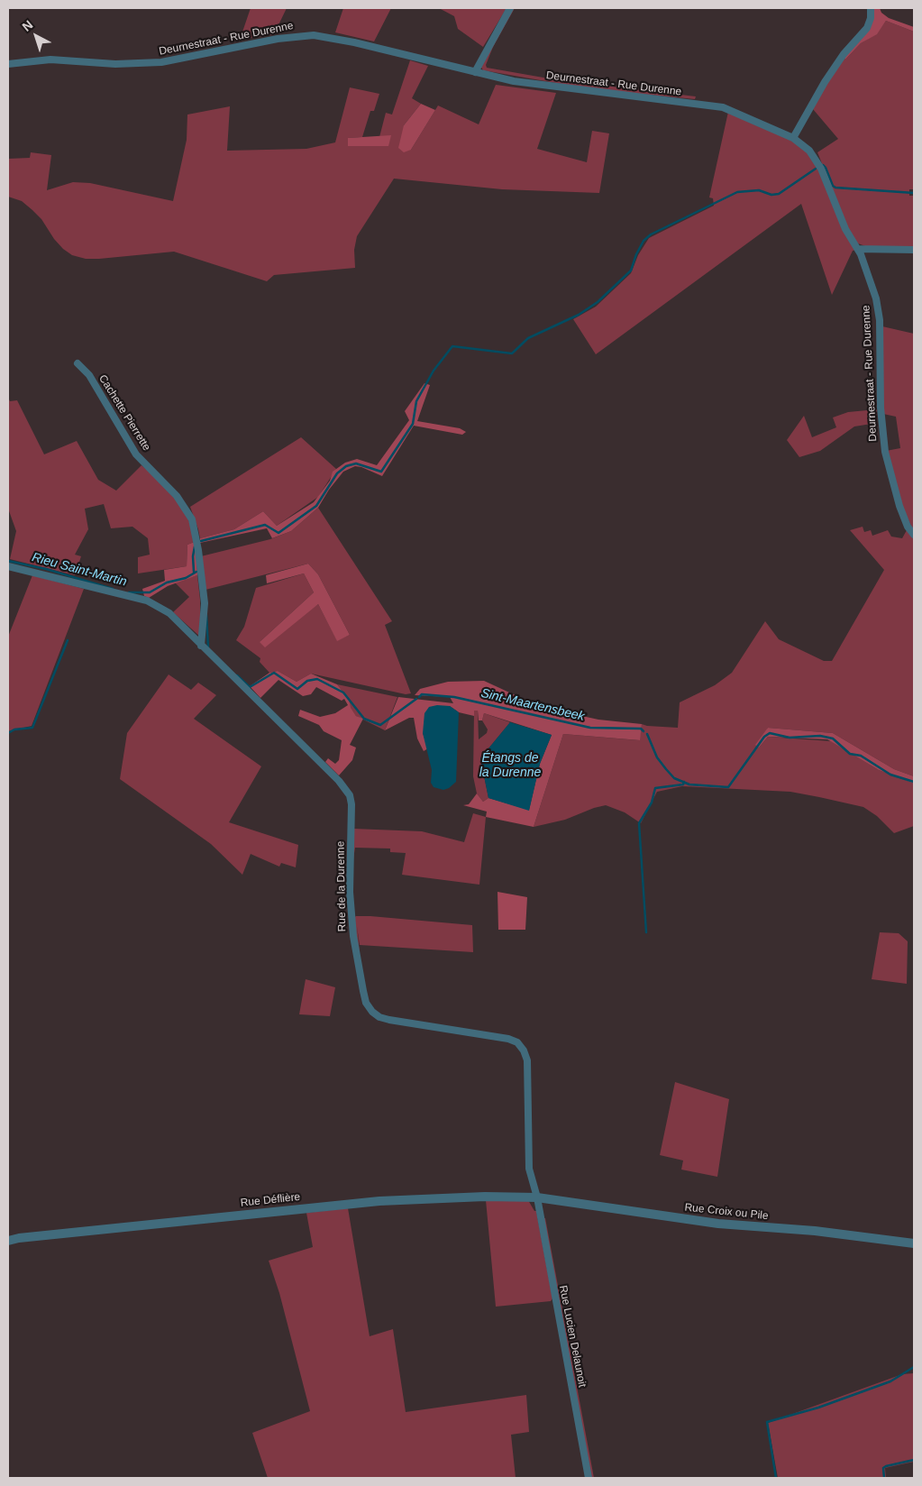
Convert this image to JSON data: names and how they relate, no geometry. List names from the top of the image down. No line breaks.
{"streets":{"street":["Deurnestraat - Rue Durenne","Cachette Pierrette","Rue de la Durenne","Rue Déflière","Rue Croix ou Pile","Rue Lucien Delaunoit"]},"crossings":[["Cachette Pierrette","Rue de la Durenne"],["Rue de la Durenne","Rue Déflière"],["Rue de la Durenne","Rue Croix ou Pile"],["Rue de la Durenne","Rue Lucien Delaunoit"],["Rue Déflière","Rue Croix ou Pile"],["Rue Déflière","Rue Lucien Delaunoit"],["Rue Croix ou Pile","Rue Lucien Delaunoit"]],"water":["Rieu Saint-Martin","Sint-Maartensbeek","Étangs de la Durenne"],"north":"top left"}
